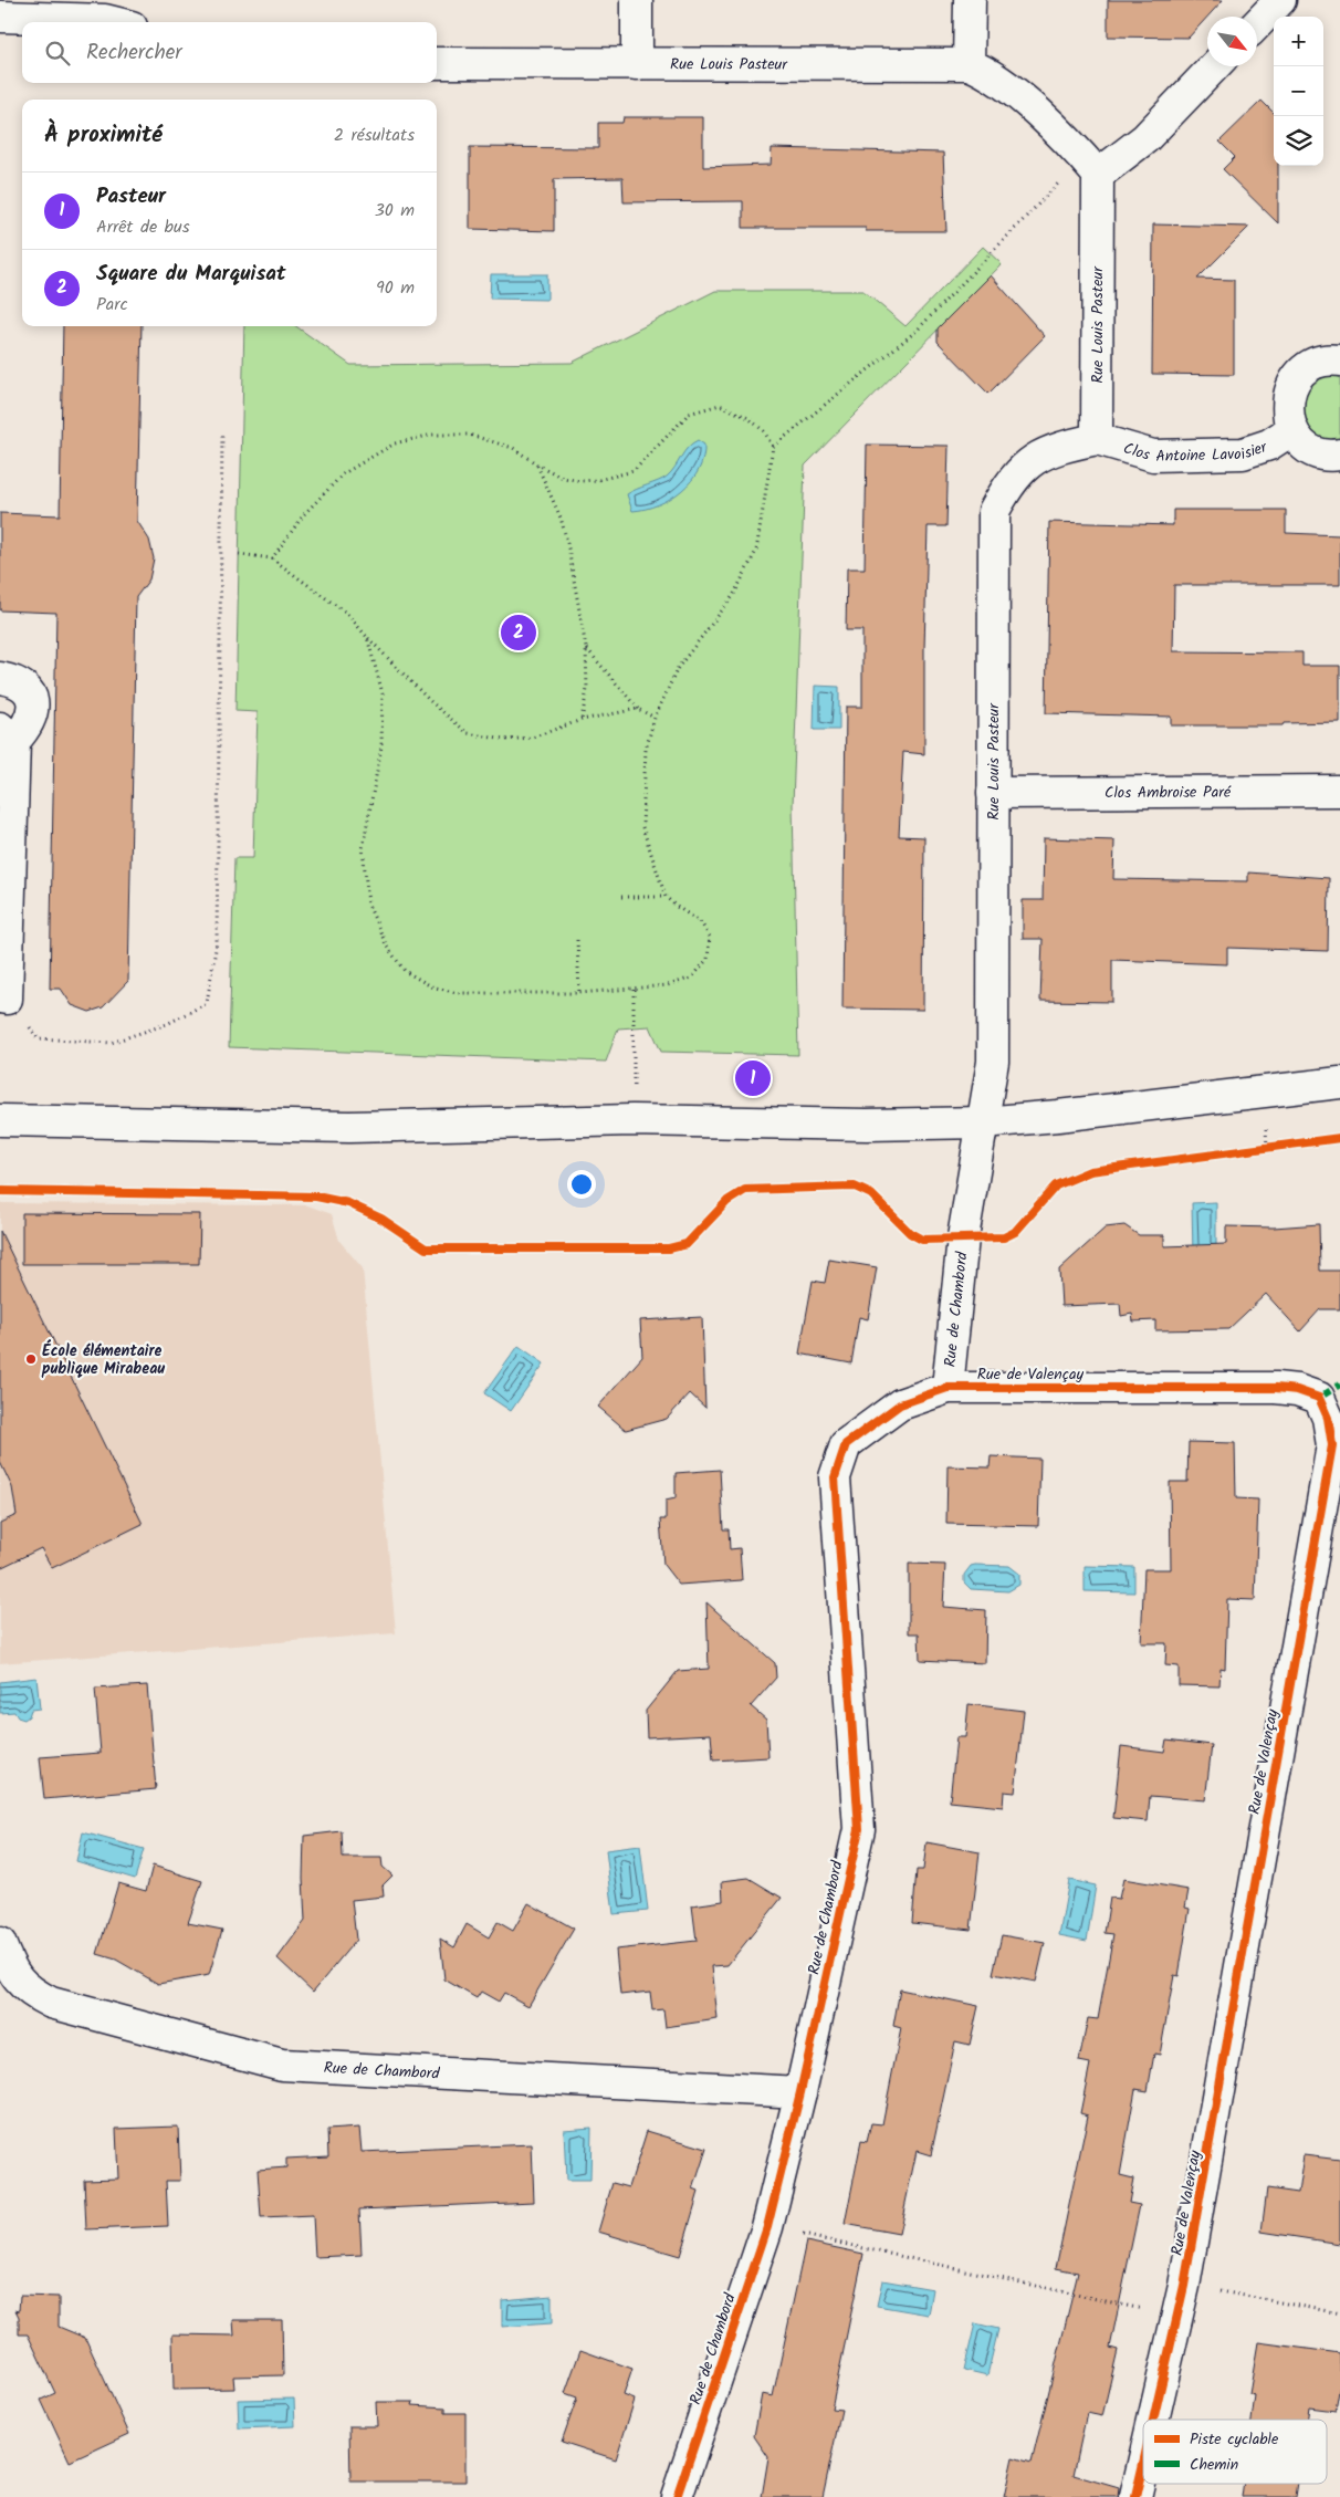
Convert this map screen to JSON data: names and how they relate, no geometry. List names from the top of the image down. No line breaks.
{"streets":{"street":["Rue Louis Pasteur","Clos Antoine Lavoisier","Clos Ambroise Paré","Rue de Chambord","Rue de Valençay"]},"crossings":[["Rue Louis Pasteur","Clos Antoine Lavoisier"],["Rue Louis Pasteur","Clos Ambroise Paré"],["Rue Louis Pasteur","Rue de Chambord"],["Rue de Chambord","Rue de Valençay"]],"places":["École élémentaire publique Mirabeau"],"legend":["Piste cyclable","Chemin"],"north":"bottom right","page":{"map_buttons":["+","−"],"search":"Rechercher","heading":["À proximité","2 résultats"],"list":[{"mark":"1","name":"Pasteur","note":"Arrêt de bus","value":"30 m"},{"mark":"2","name":"Square du Marquisat","note":"Parc","value":"90 m"}],"pins":["2","1"]}}
